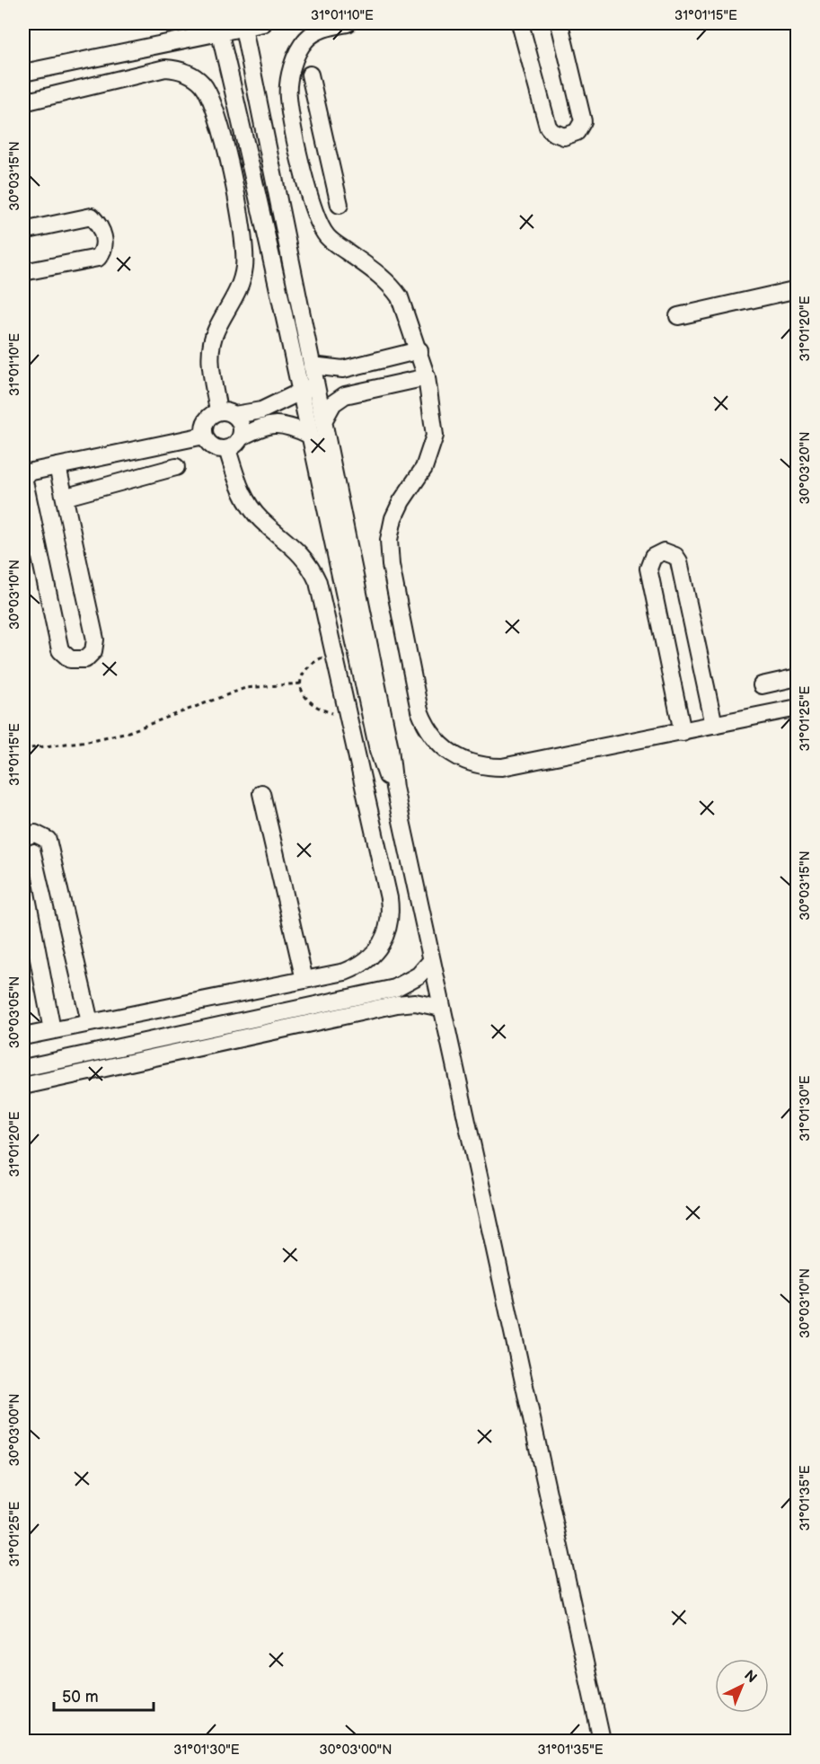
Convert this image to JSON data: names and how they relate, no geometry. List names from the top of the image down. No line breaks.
{"scale_bar":"50 m","north":"top right","coordinates":["31°01'10\"E","31°01'15\"E","30°03'15\"N","31°01'20\"E","30°03'20\"N","30°03'10\"N","31°01'25\"E","30°03'05\"N","31°01'30\"E","30°03'00\"N","31°01'35\"E"]}
